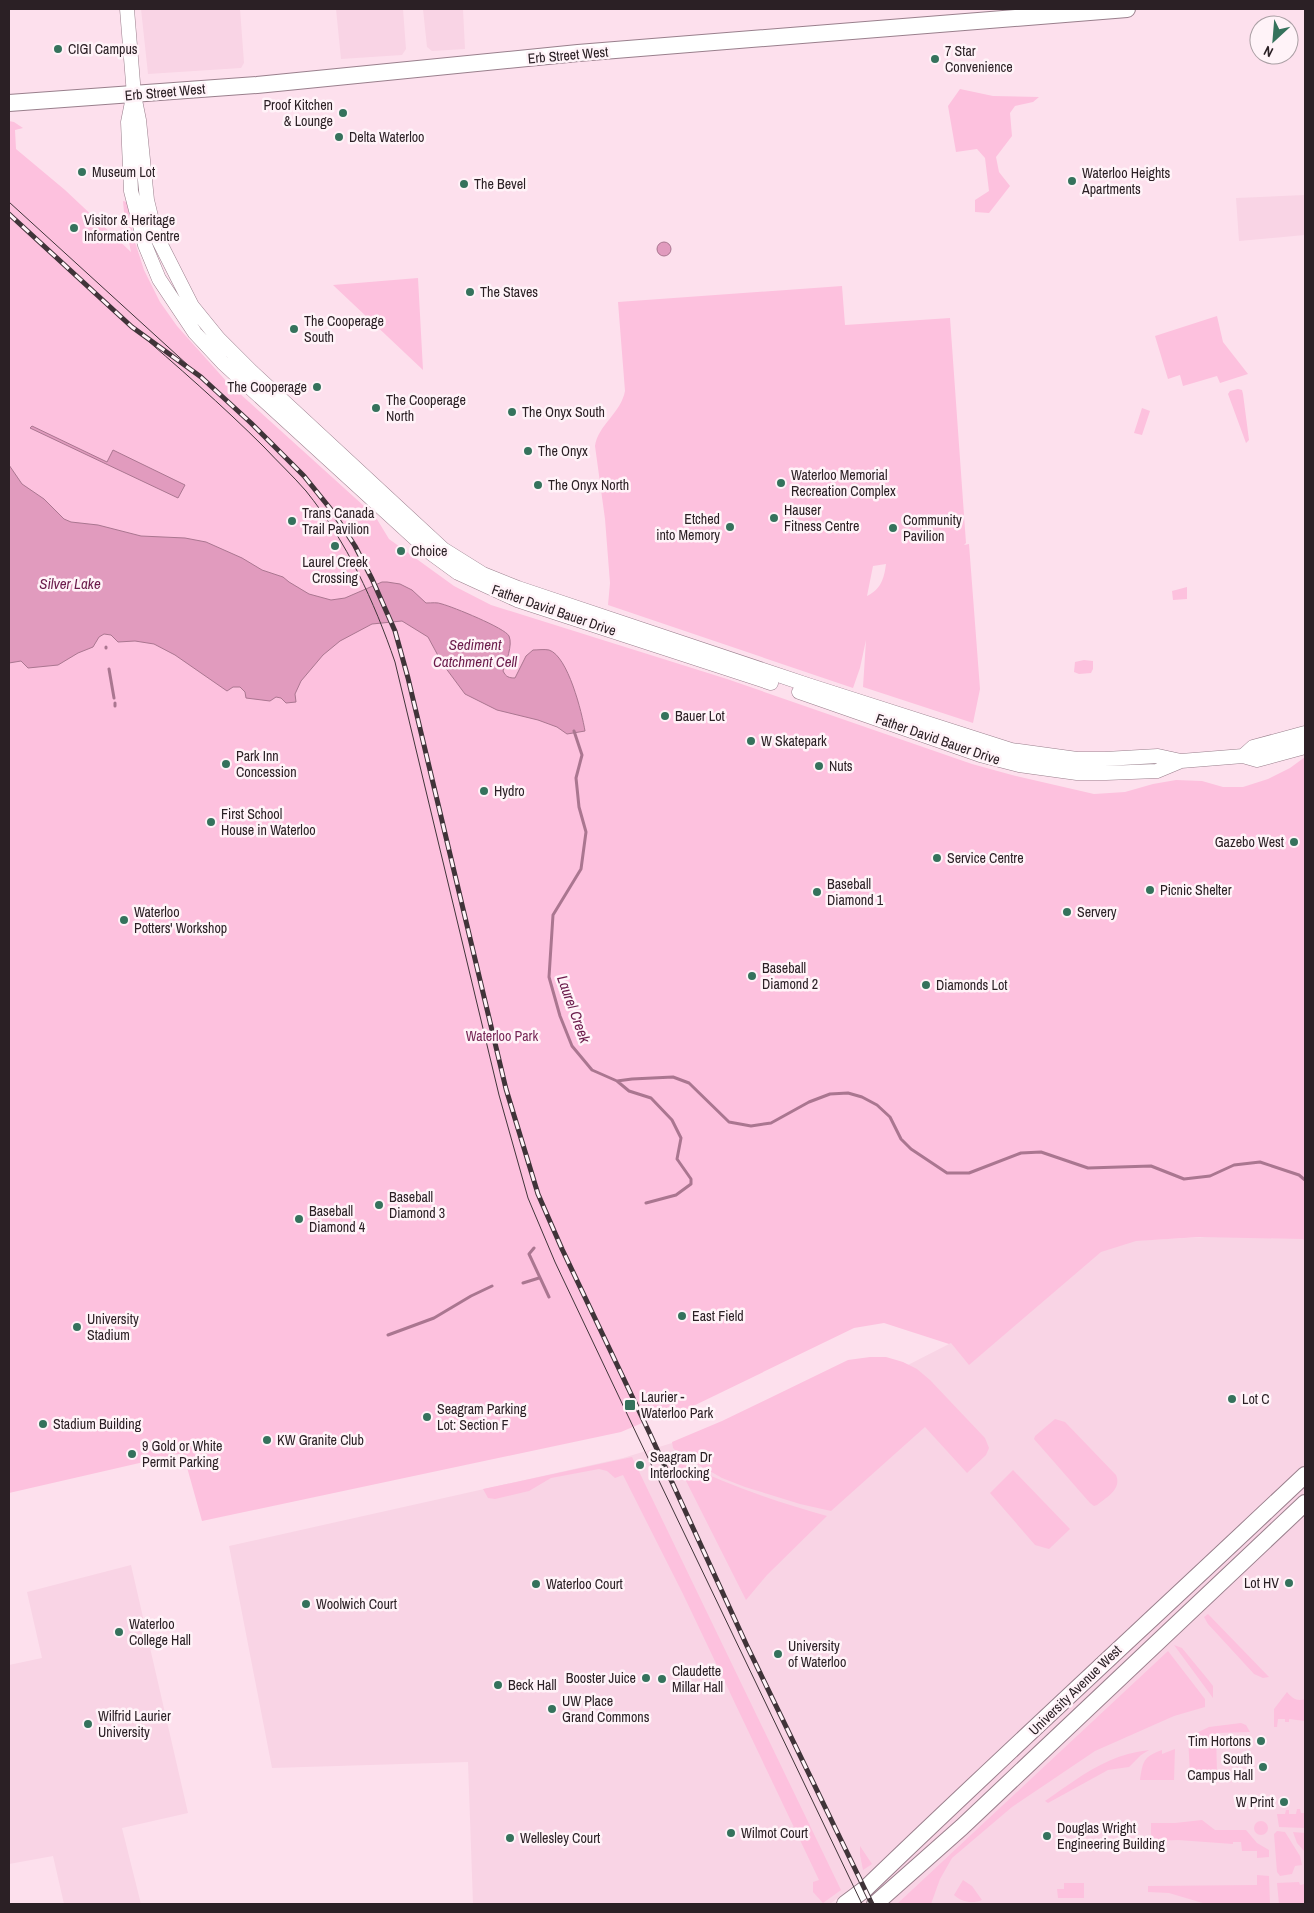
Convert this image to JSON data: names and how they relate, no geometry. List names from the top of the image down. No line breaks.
{"streets":{"main road":["Erb Street West","University Avenue West"],"street":["Father David Bauer Drive"]},"crossings":[["Erb Street West","Father David Bauer Drive"]],"water":["Silver Lake","Sediment Catchment Cell","Laurel Creek"],"parks":["Waterloo Park"],"places":{"other":["CIGI Campus","7 Star Convenience","Proof Kitchen & Lounge","Delta Waterloo","Museum Lot","Waterloo Heights Apartments","The Bevel","Visitor & Heritage Information Centre","The Staves","The Cooperage South","The Cooperage","The Cooperage North","The Onyx South","The Onyx","Waterloo Memorial Recreation Complex","The Onyx North","Hauser Fitness Centre","Trans Canada Trail Pavilion","Etched into Memory","Community Pavilion","Laurel Creek Crossing","Choice","Bauer Lot","W Skatepark","Park Inn Concession","Nuts","Hydro","First School House in Waterloo","Gazebo West","Service Centre","Picnic Shelter","Baseball Diamond 1","Servery","Waterloo Potters' Workshop","Baseball Diamond 2","Diamonds Lot","Baseball Diamond 3","Baseball Diamond 4","East Field","University Stadium","Lot C","Seagram Parking Lot: Section F","Stadium Building","KW Granite Club","9 Gold or White Permit Parking","Seagram Dr Interlocking","Lot HV","Waterloo Court","Woolwich Court","Waterloo College Hall","University of Waterloo","Booster Juice","Claudette Millar Hall","Beck Hall","UW Place Grand Commons","Wilfrid Laurier University","Tim Hortons","South Campus Hall","W Print","Wilmot Court","Douglas Wright Engineering Building","Wellesley Court"],"transit":["Laurier - Waterloo Park"]},"north":"bottom left"}
